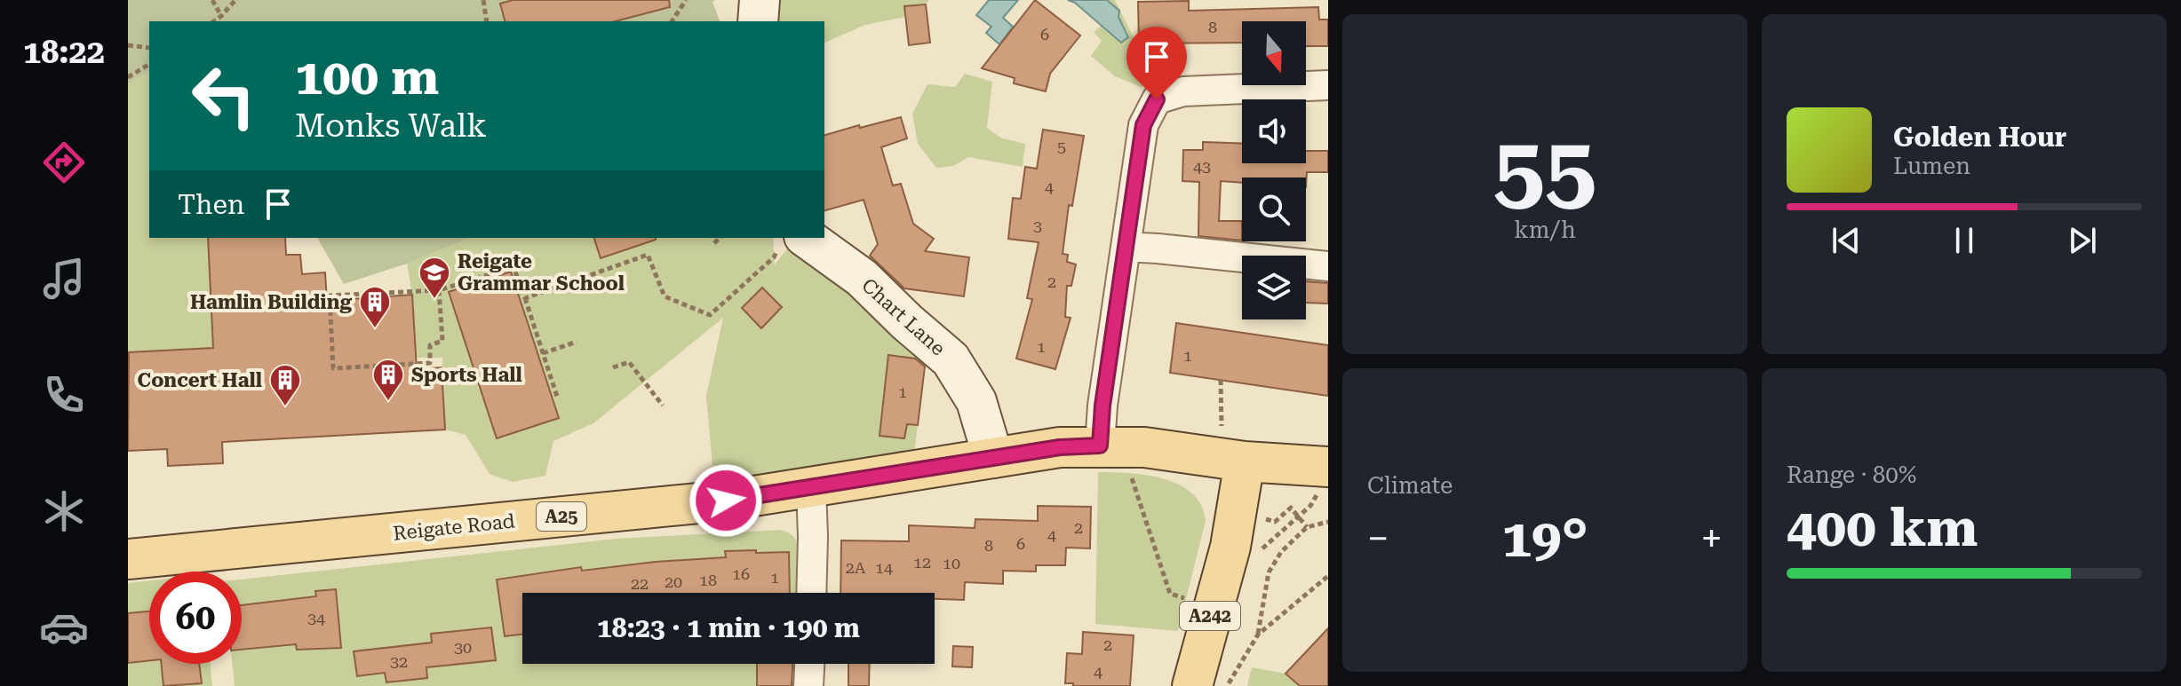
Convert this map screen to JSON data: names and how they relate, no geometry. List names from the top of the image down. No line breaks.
{"streets":{"main road":["A25","Reigate Road","A242"],"street":["Chart Lane"]},"crossings":[["Chart Lane","Reigate Road"],["A25","Reigate Road"],["A25","A242"],["Reigate Road","A242"]],"places":{"school or university":["Reigate Grammar School"],"building":["Hamlin Building","Sports Hall","Concert Hall"]},"house_numbers":["8","6","5","43","4","3","2","1","1","1","2","4","6","8","12","10","2A","14","16","1","18","20","22","34","2","30","32","4"],"north":"bottom","page":{"tabs":"18:22","tile":[["55","km/h"],"Climate",["Range · 80%","400 km"]],"turn":["100 m","Monks Walk"],"song":["Golden Hour","Lumen"],"then":"Then","heat":["−","19°","+"],"limit":"60","trip":"18:23 · 1 min · 190 m"}}
